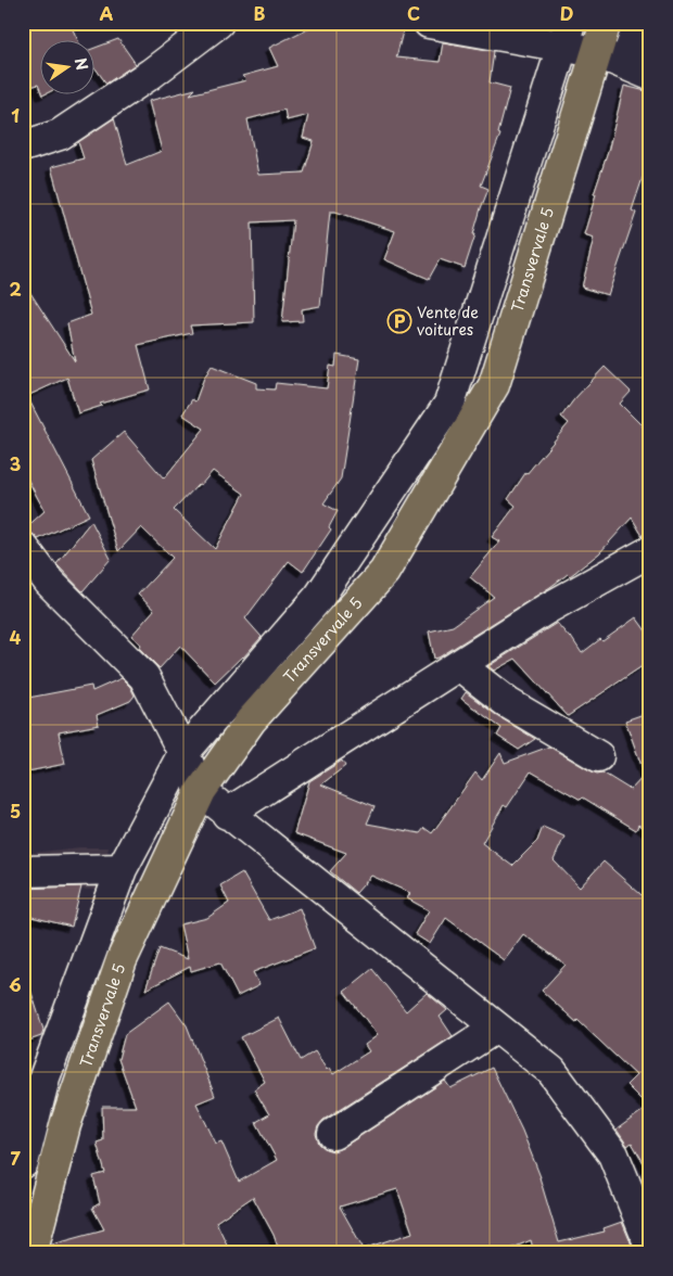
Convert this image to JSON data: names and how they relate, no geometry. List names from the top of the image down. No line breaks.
{"streets":{"main road":["Transvervale 5"]},"places":{"parking":["Vente de voitures"]},"north":"right","grid":{"columns":["A","B","C","D"],"rows":["1","2","3","4","5","6","7"]}}
